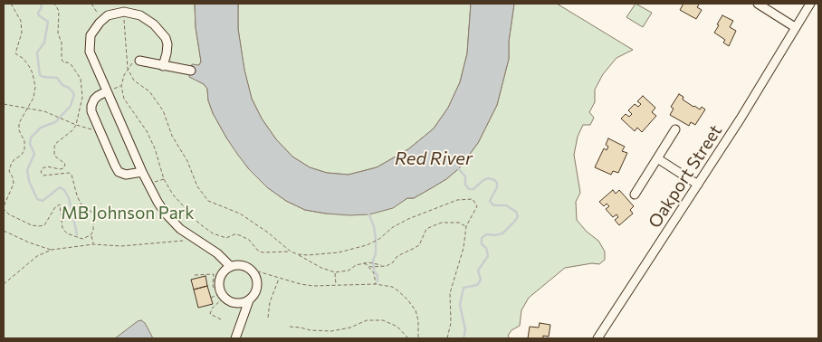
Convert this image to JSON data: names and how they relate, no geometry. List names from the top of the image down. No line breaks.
{"streets":{"street":["Oakport Street"]},"water":["Red River"],"parks":["MB Johnson Park"]}
